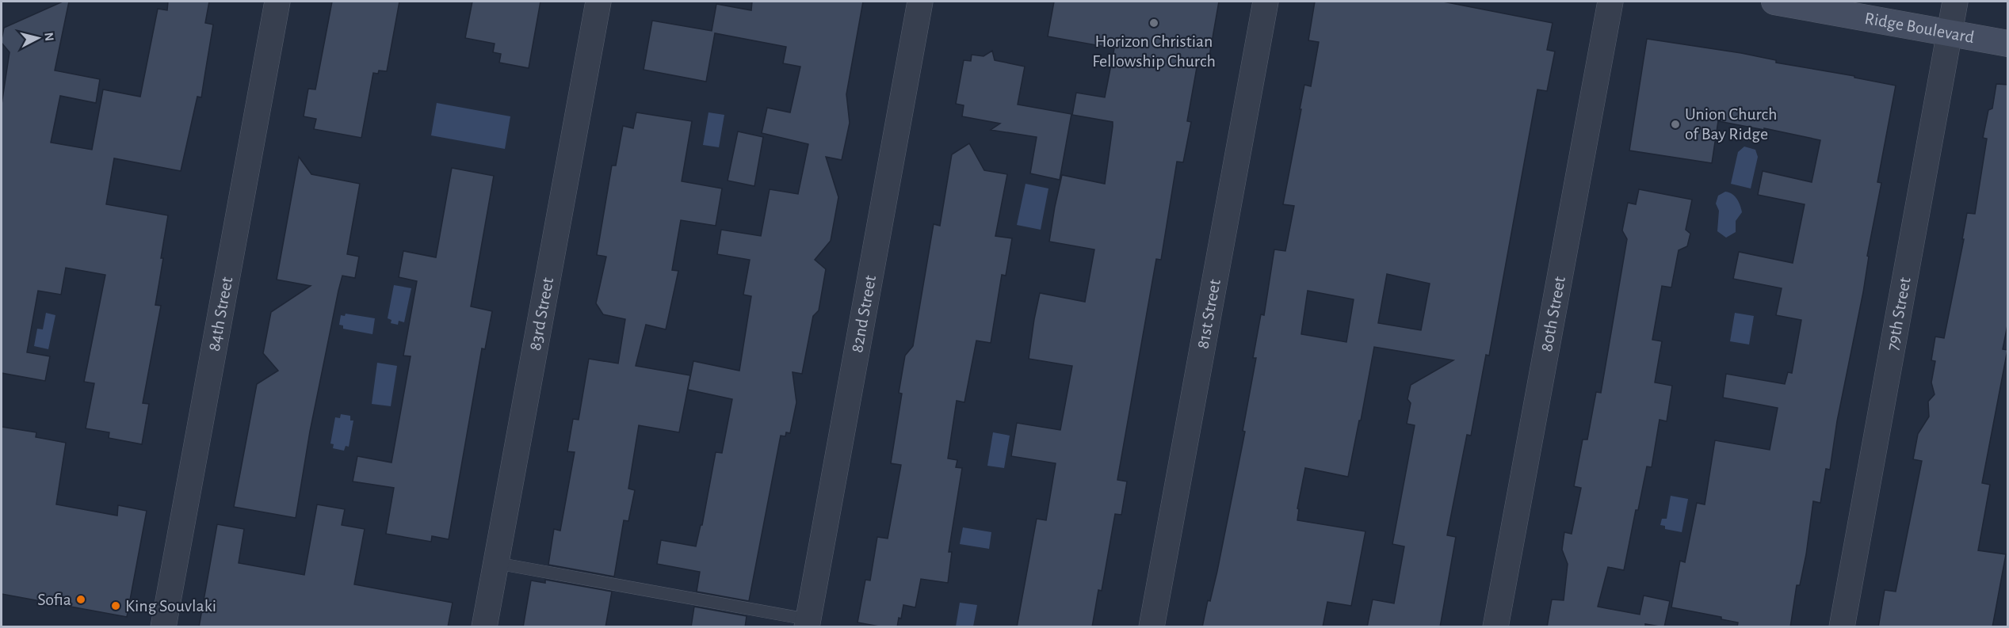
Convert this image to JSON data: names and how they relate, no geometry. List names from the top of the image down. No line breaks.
{"streets":{"street":["Ridge Boulevard","84th Street","82nd Street","81st Street","80th Street","79th Street","83rd Street"]},"crossings":[["Ridge Boulevard","79th Street"]],"places":["Horizon Christian Fellowship Church","Union Church of Bay Ridge","Sofia","King Souvlaki"],"north":"right"}
